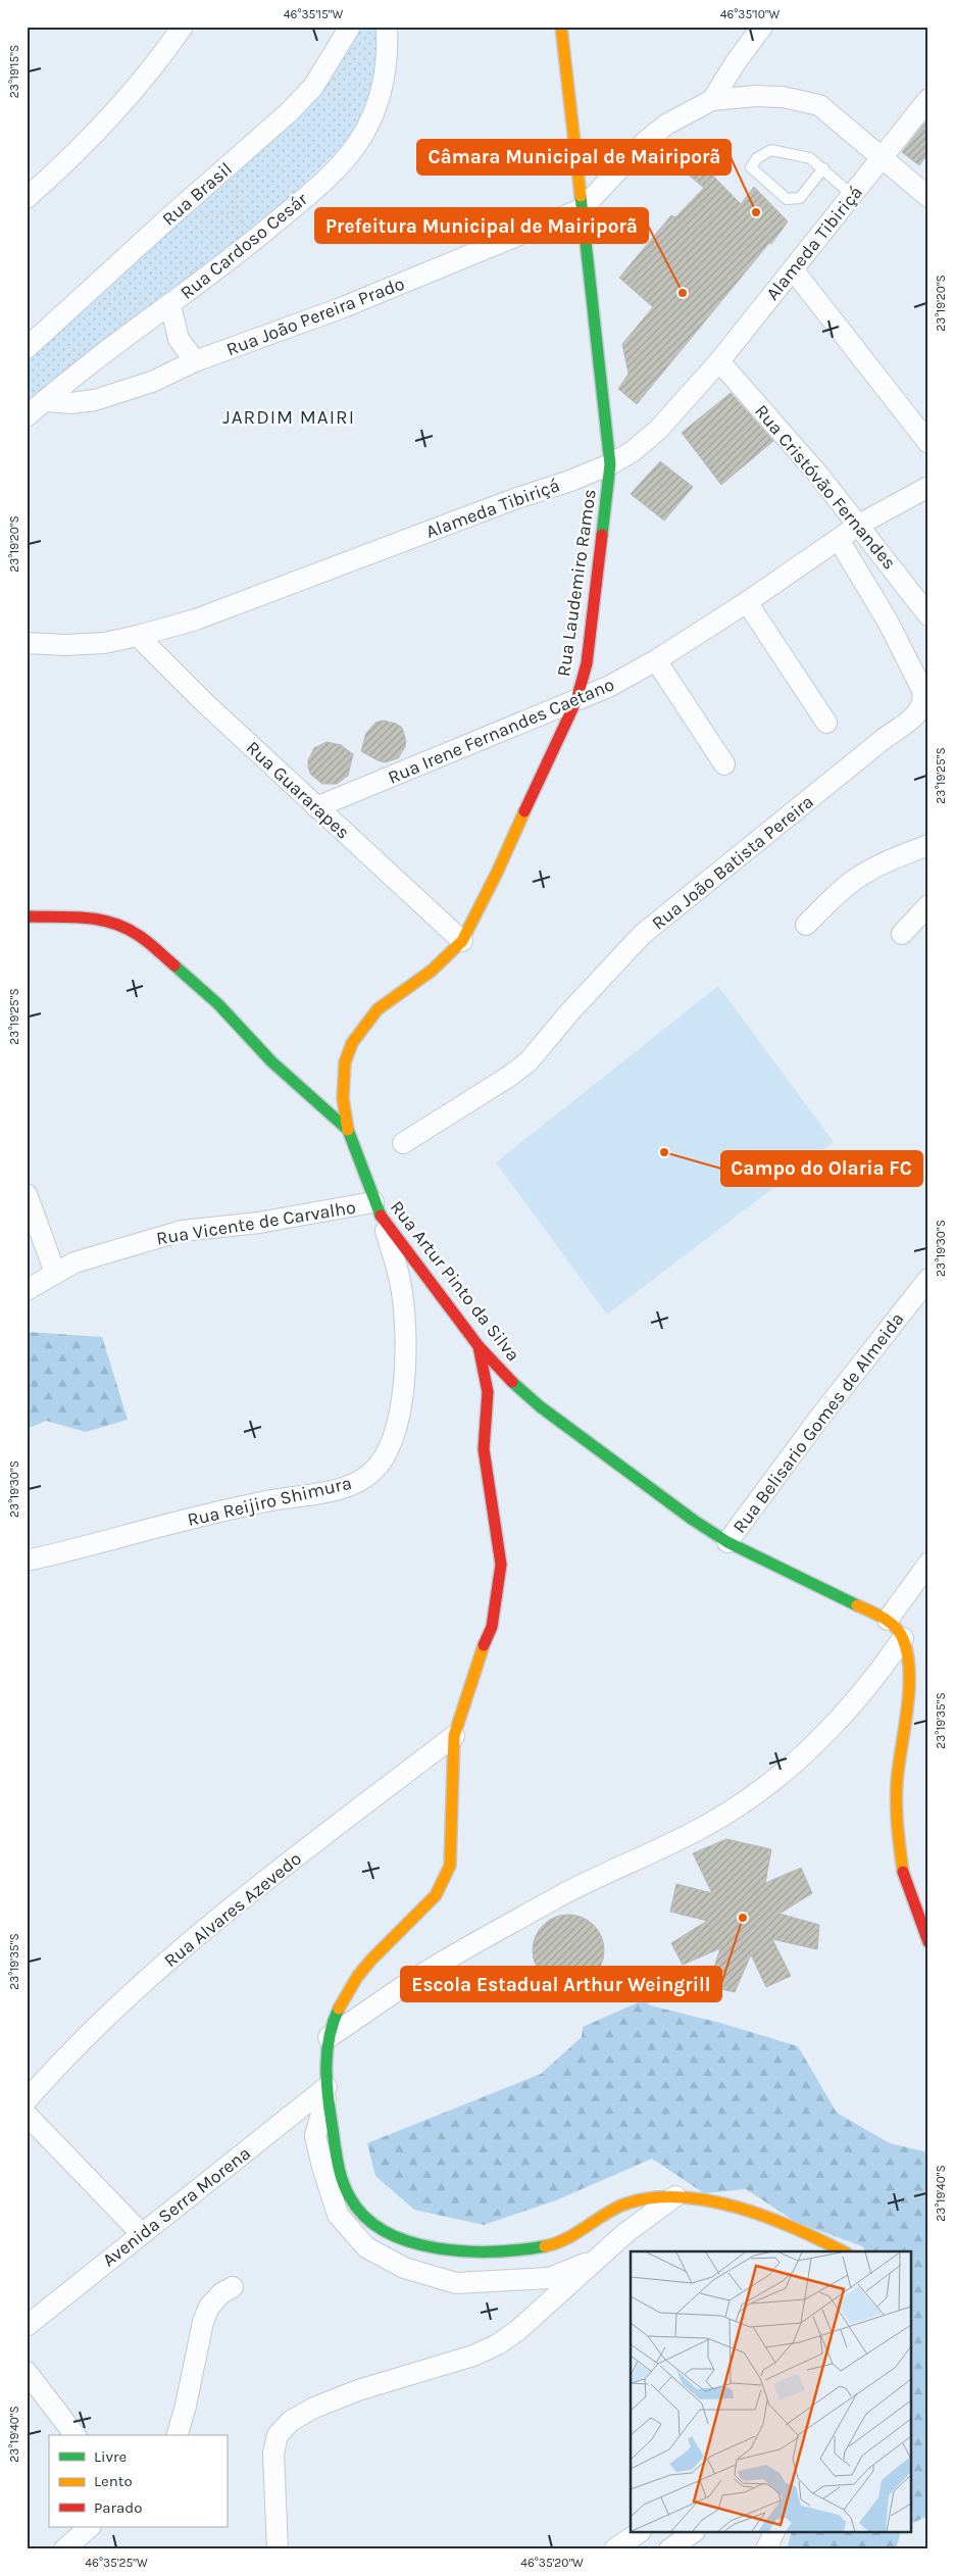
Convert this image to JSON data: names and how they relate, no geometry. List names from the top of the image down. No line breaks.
{"streets":{"street":["Rua Brasil","Alameda Tibiriçá","Rua Cardoso Cesár","Rua João Pereira Prado","Rua Cristóvão Fernandes","Rua Laudemiro Ramos","Rua Irene Fernandes Caetano","Rua Guararapes","Rua João Batista Pereira","Rua Vicente de Carvalho","Rua Artur Pinto da Silva","Rua Belisario Gomes de Almeida","Rua Reijiro Shimura","Rua Alvares Azevedo","Avenida Serra Morena"]},"crossings":[["Alameda Tibiriçá","Rua Cristóvão Fernandes"],["Alameda Tibiriçá","Rua Laudemiro Ramos"],["Alameda Tibiriçá","Rua Guararapes"],["Rua Cardoso Cesár","Rua João Pereira Prado"],["Rua João Pereira Prado","Rua Laudemiro Ramos"],["Rua Cristóvão Fernandes","Rua Irene Fernandes Caetano"],["Rua Laudemiro Ramos","Rua Irene Fernandes Caetano"],["Rua Laudemiro Ramos","Rua Guararapes"],["Rua Laudemiro Ramos","Rua Artur Pinto da Silva"],["Rua Irene Fernandes Caetano","Rua Guararapes"],["Rua Irene Fernandes Caetano","Rua João Batista Pereira"],["Rua Vicente de Carvalho","Rua Artur Pinto da Silva"],["Rua Vicente de Carvalho","Rua Reijiro Shimura"],["Rua Artur Pinto da Silva","Rua Belisario Gomes de Almeida"],["Rua Artur Pinto da Silva","Rua Reijiro Shimura"]],"districts":["JARDIM MAIRI"],"places":["Câmara Municipal de Mairiporã","Prefeitura Municipal de Mairiporã","Campo do Olaria FC","Escola Estadual Arthur Weingrill"],"legend":["Livre","Lento","Parado"],"coordinates":["46°35'15\"W","46°35'10\"W","23°19'15\"S","23°19'20\"S","23°19'25\"S","23°19'30\"S","23°19'35\"S","23°19'40\"S","46°35'25\"W","46°35'20\"W"]}
